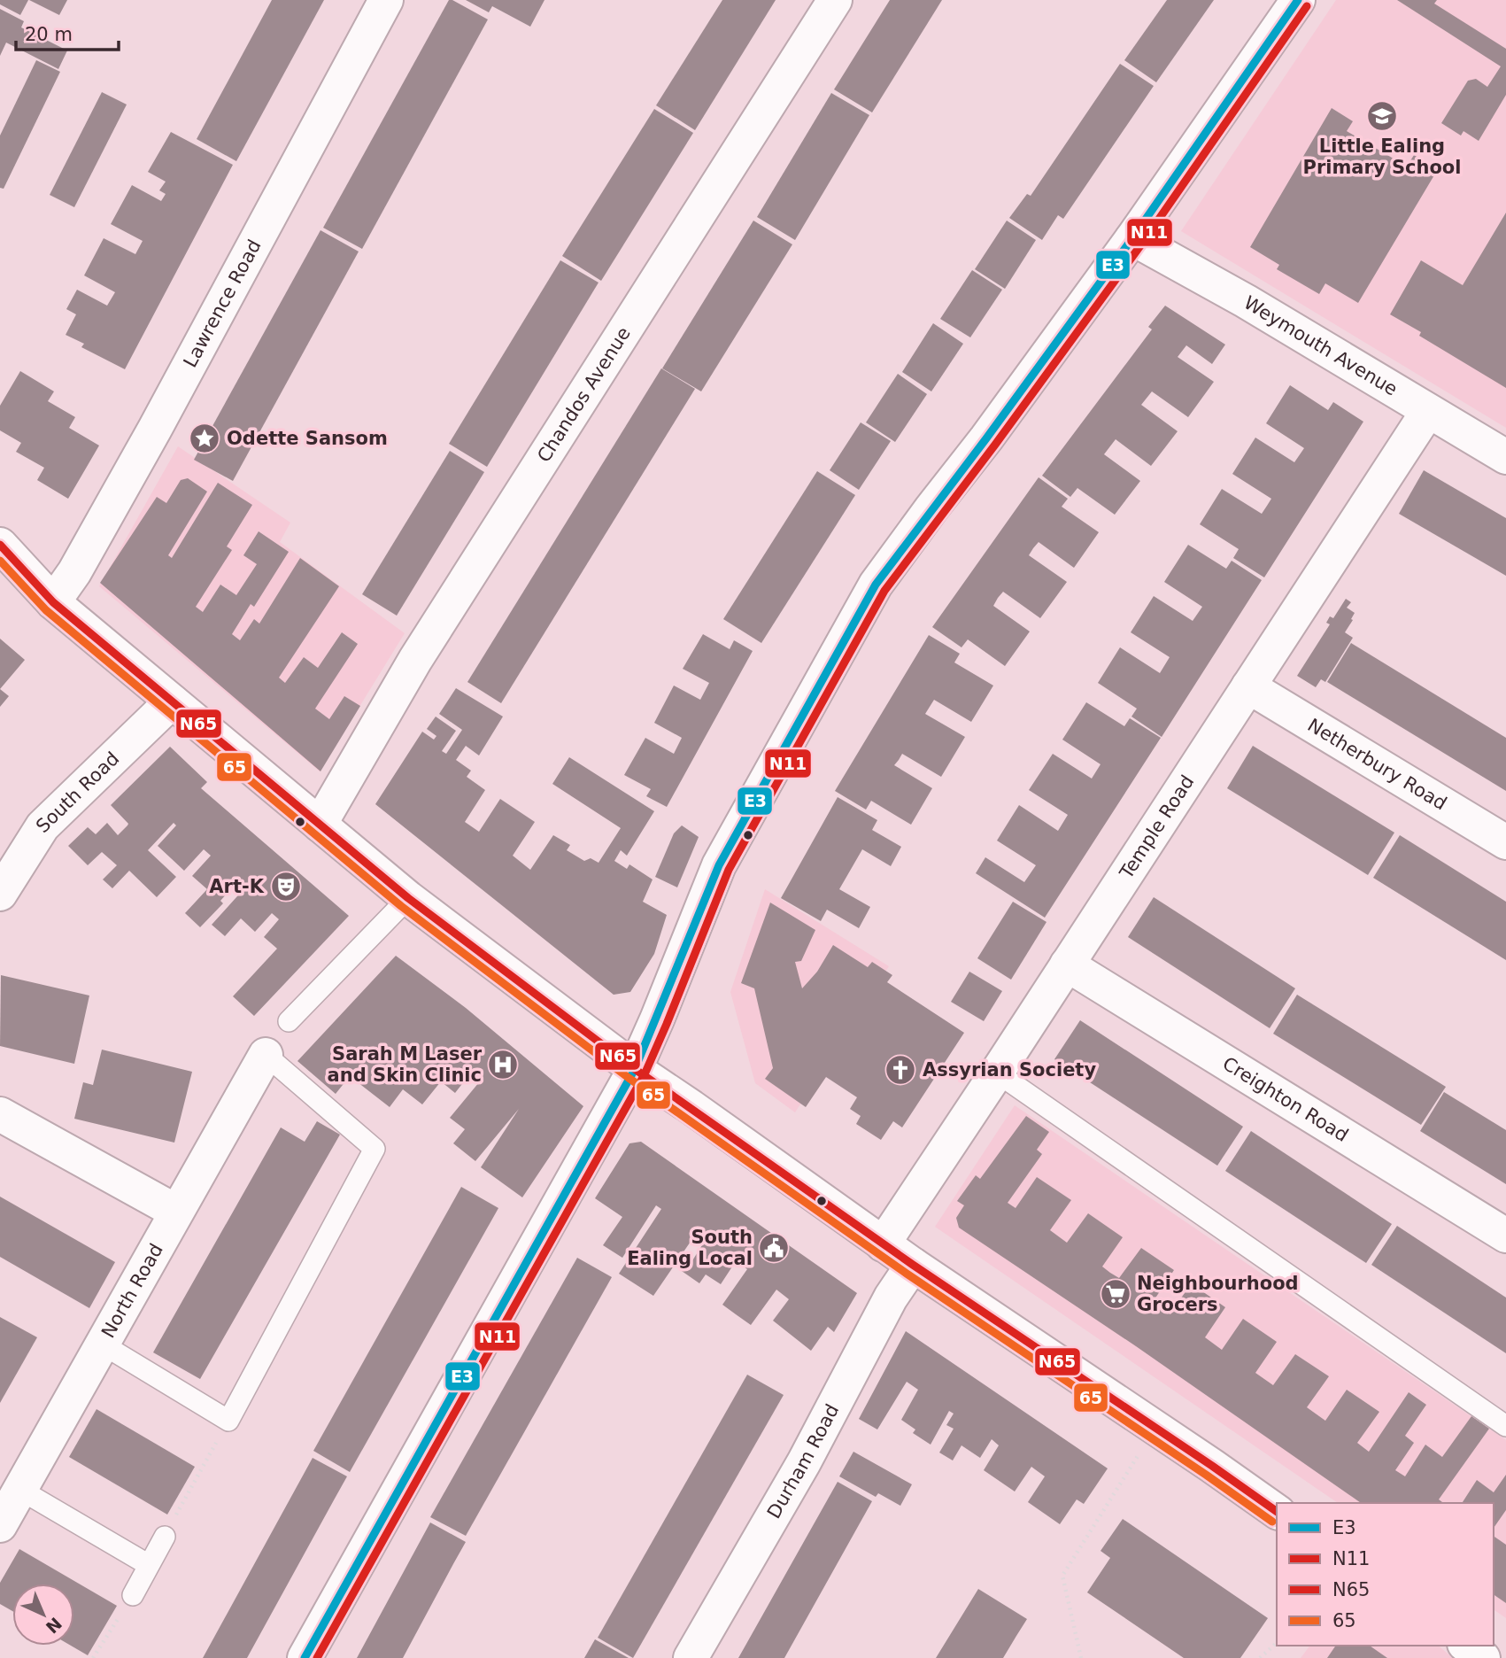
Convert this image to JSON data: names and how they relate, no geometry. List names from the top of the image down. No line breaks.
{"streets":{"street":["Lawrence Road","Weymouth Avenue","Chandos Avenue","Netherbury Road","South Road","Temple Road","Creighton Road","North Road","Durham Road"]},"crossings":[["Weymouth Avenue","Temple Road"],["Netherbury Road","Temple Road"],["Temple Road","Creighton Road"]],"places":{"school or university":["Little Ealing Primary School"],"place":["Odette Sansom"],"theatre":["Art-K"],"hospital":["Sarah M Laser and Skin Clinic"],"church":["Assyrian Society"],"public building":["South Ealing Local"],"supermarket":["Neighbourhood Grocers"]},"lines":["transit line E3","transit line N11","transit line N65","transit line 65"],"legend":["E3","N11","N65","65"],"scale_bar":"20 m","north":"bottom right"}
